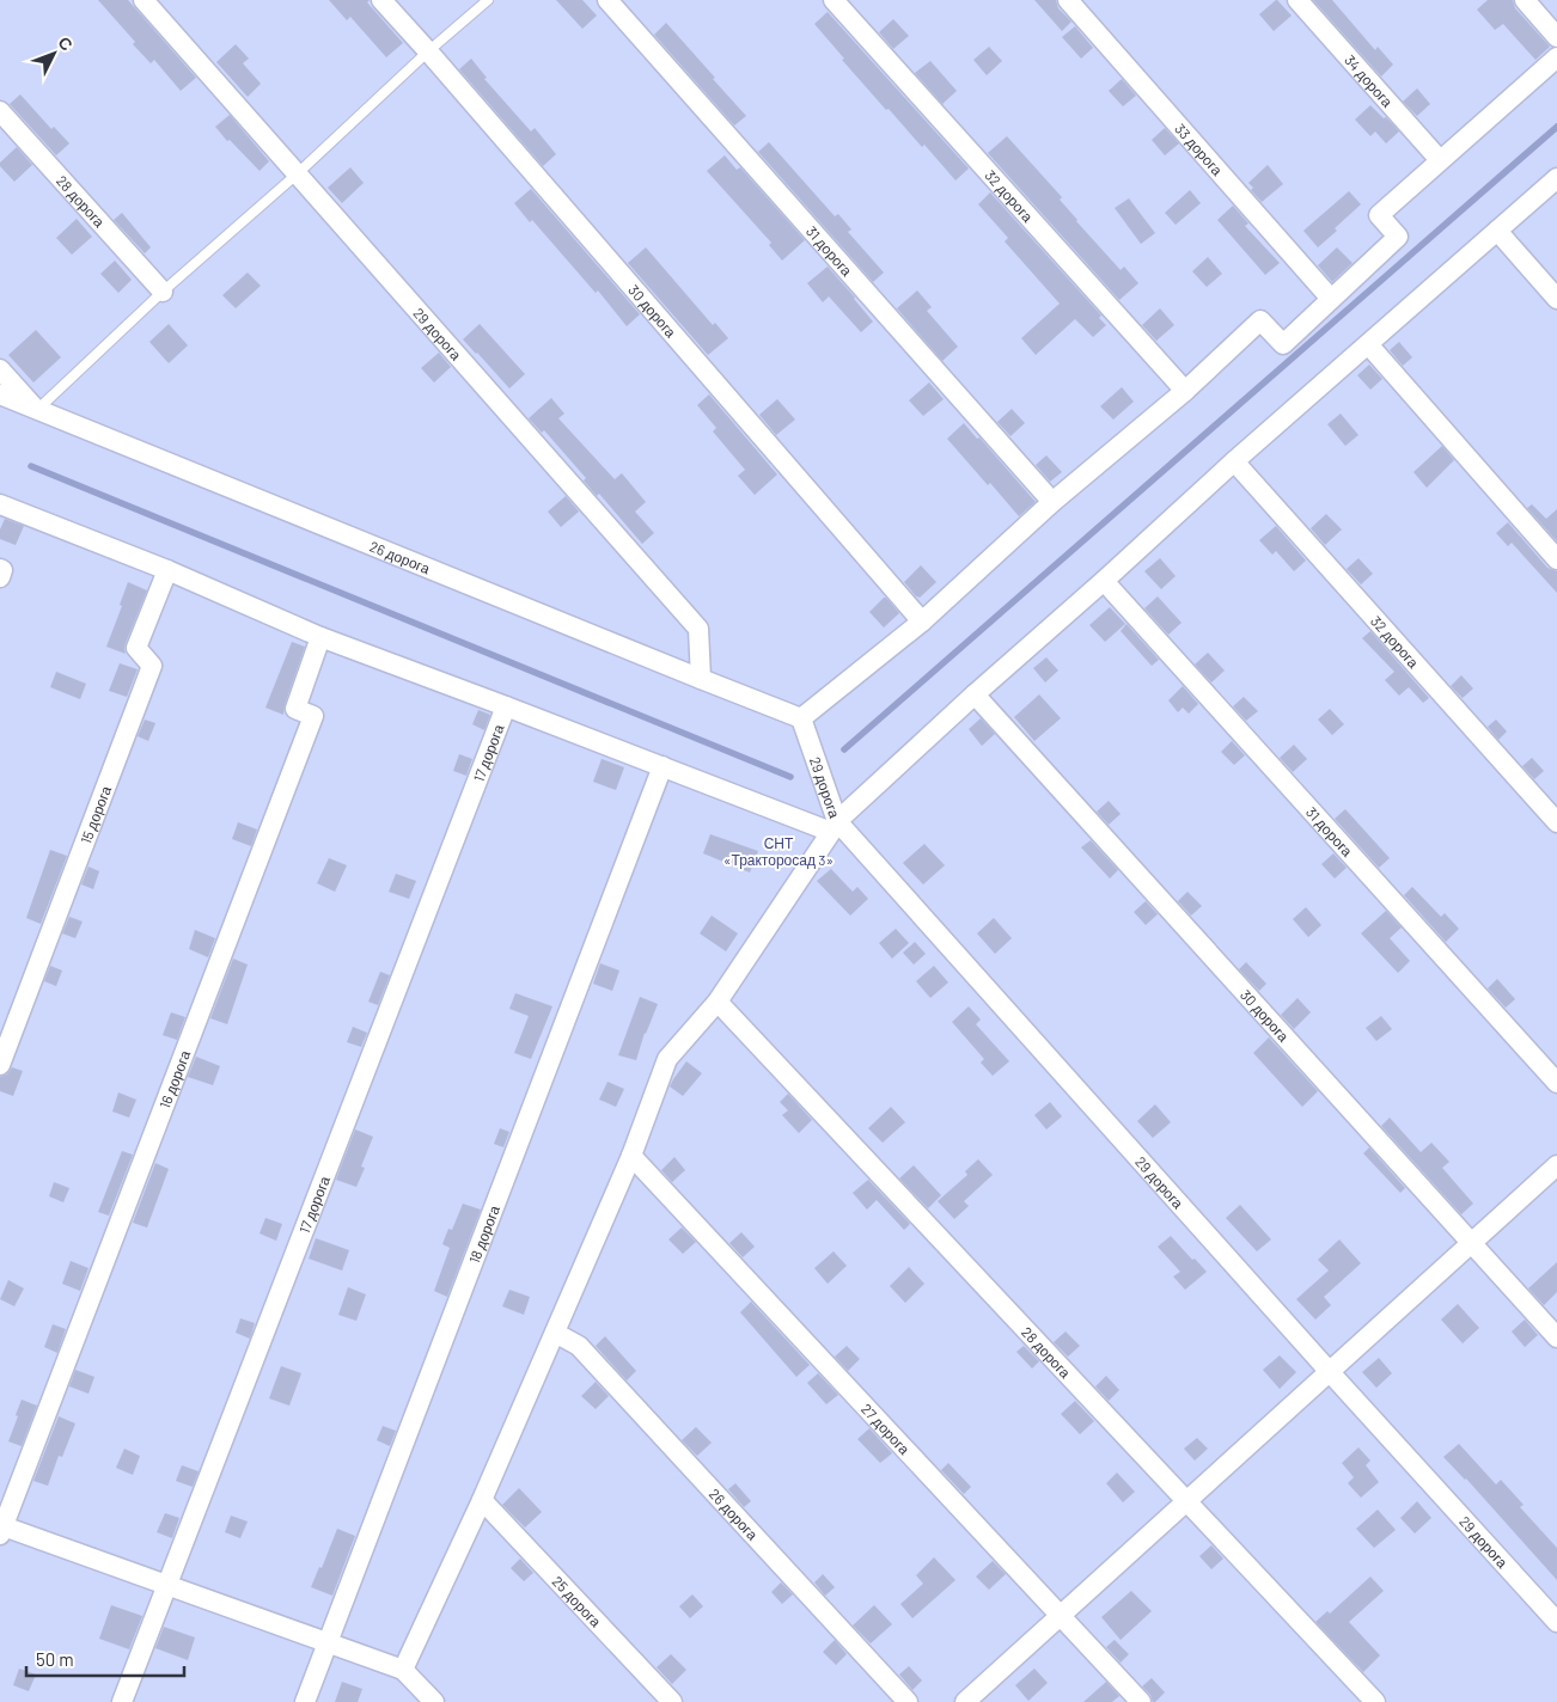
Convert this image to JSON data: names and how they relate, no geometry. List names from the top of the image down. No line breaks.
{"streets":{"street":["34 дорога","33 дорога","32 дорога","28 дорога","31 дорога","30 дорога","29 дорога","26 дорога","17 дорога","15 дорога","16 дорога","18 дорога","27 дорога","25 дорога"]},"crossings":[["29 дорога","26 дорога"]],"parks":["СНТ «Тракторосад 3»"],"scale_bar":"50 m","north":"top right"}
